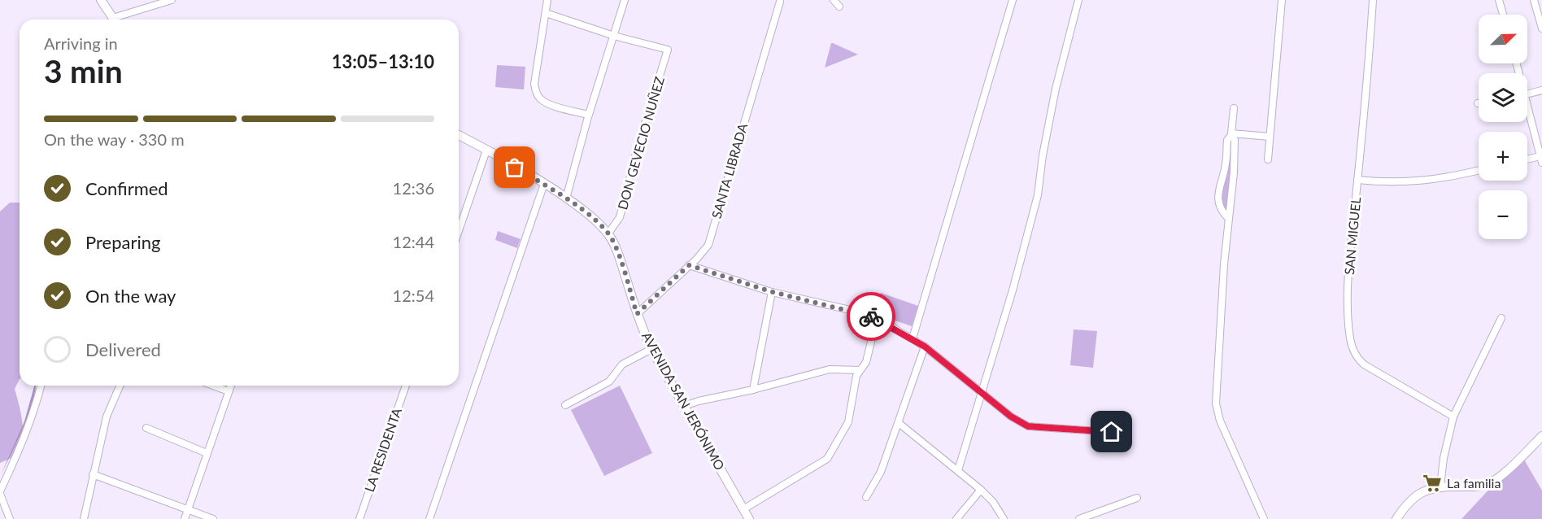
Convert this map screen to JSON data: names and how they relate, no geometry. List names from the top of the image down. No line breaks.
{"streets":{"street":["DON GEVECIO NUÑEZ","SANTA LIBRADA","SAN MIGUEL","AVENIDA SAN JERÓNIMO","LA RESIDENTA"]},"crossings":[["DON GEVECIO NUÑEZ","AVENIDA SAN JERÓNIMO"],["SANTA LIBRADA","AVENIDA SAN JERÓNIMO"]],"places":{"supermarket":["La familia"]},"north":"top right","page":{"map_buttons":["+","−"],"heading":["3 min","Arriving in","13:05–13:10"],"bar":"On the way · 330 m","list":[["Confirmed","12:36"],["Preparing","12:44"],["On the way","12:54"],"Delivered"]}}
